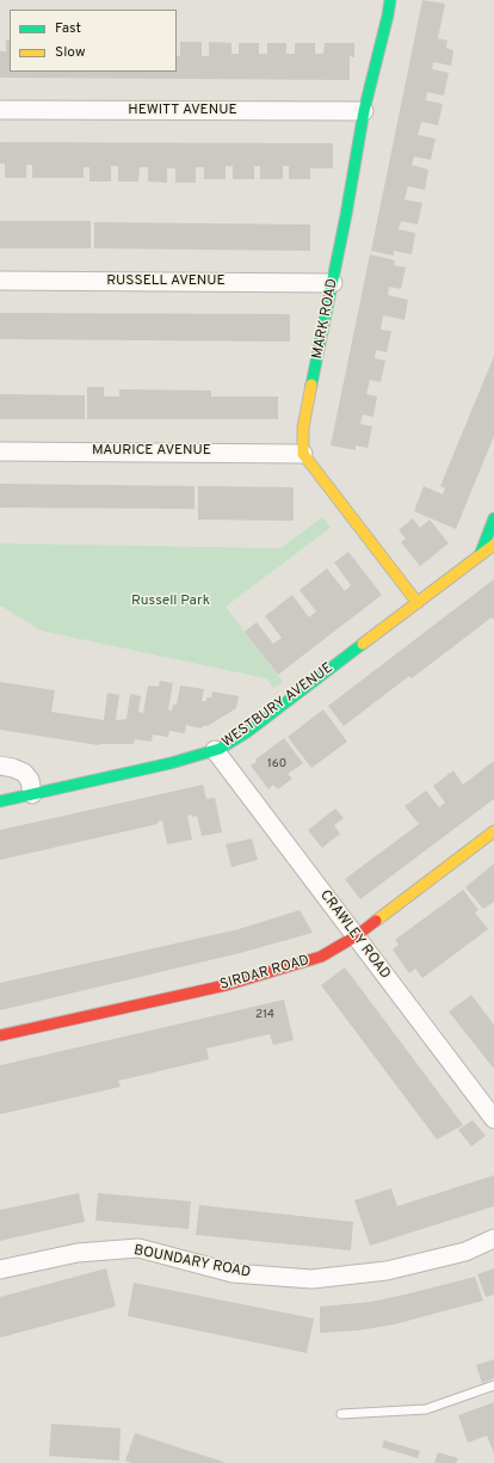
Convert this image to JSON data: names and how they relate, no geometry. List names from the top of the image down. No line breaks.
{"streets":{"street":["HEWITT AVENUE","RUSSELL AVENUE","MARK ROAD","MAURICE AVENUE","WESTBURY AVENUE","CRAWLEY ROAD","SIRDAR ROAD","BOUNDARY ROAD"]},"crossings":[["HEWITT AVENUE","MARK ROAD"],["RUSSELL AVENUE","MARK ROAD"],["MARK ROAD","MAURICE AVENUE"],["WESTBURY AVENUE","CRAWLEY ROAD"],["CRAWLEY ROAD","SIRDAR ROAD"]],"parks":["Russell Park"],"house_numbers":["160","214"],"legend":["Fast","Slow"]}
